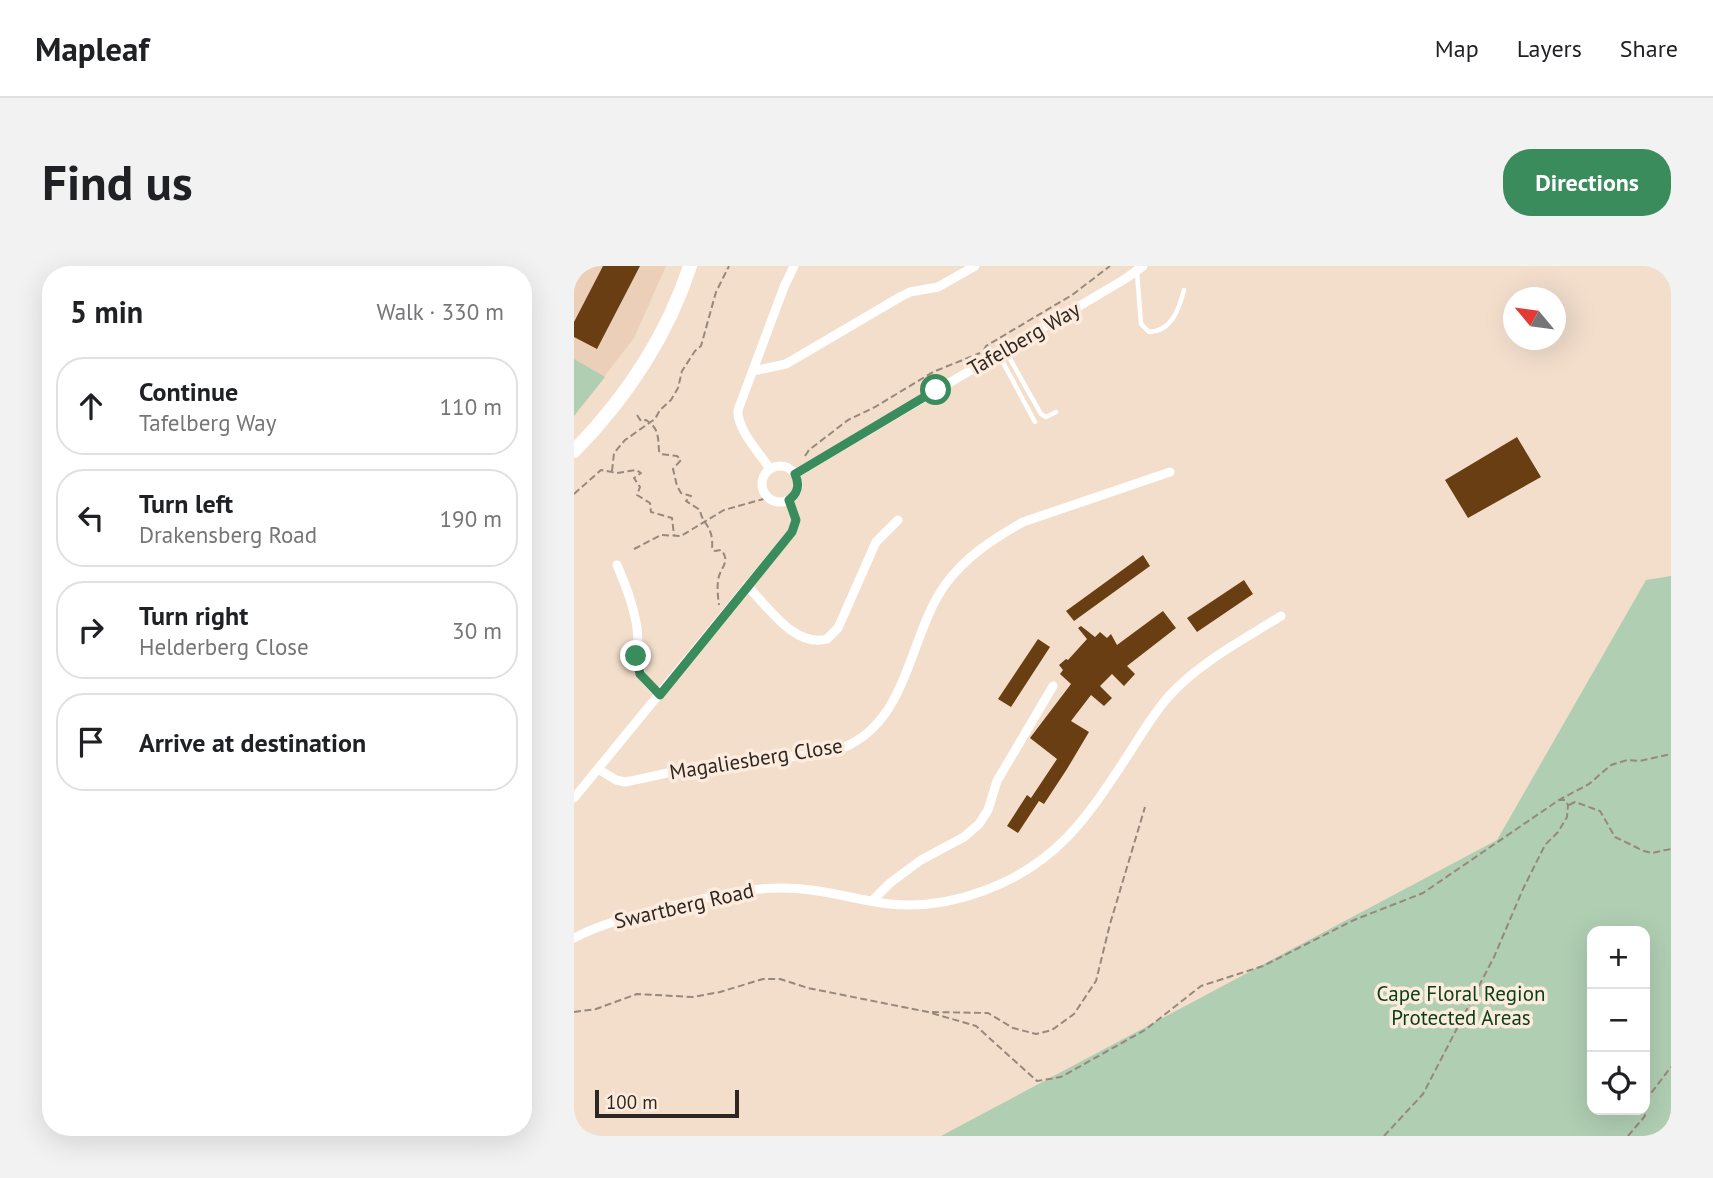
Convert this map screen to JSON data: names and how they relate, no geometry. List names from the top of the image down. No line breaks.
{"streets":{"street":["Tafelberg Way","Magaliesberg Close","Swartberg Road"]},"parks":["Cape Floral Region Protected Areas"],"scale_bar":"100 m","north":"top left","page":{"header":"Mapleaf","nav":["Map","Layers","Share"],"buttons":"Directions","title":"Find us","heading":["5 min","Walk · 330 m"],"list":[["Continue","Tafelberg Way","110 m"],["Turn left","Drakensberg Road","190 m"],["Turn right","Helderberg Close","30 m"],"Arrive at destination"],"map_buttons":["+","−"],"scale":"100 m"}}
